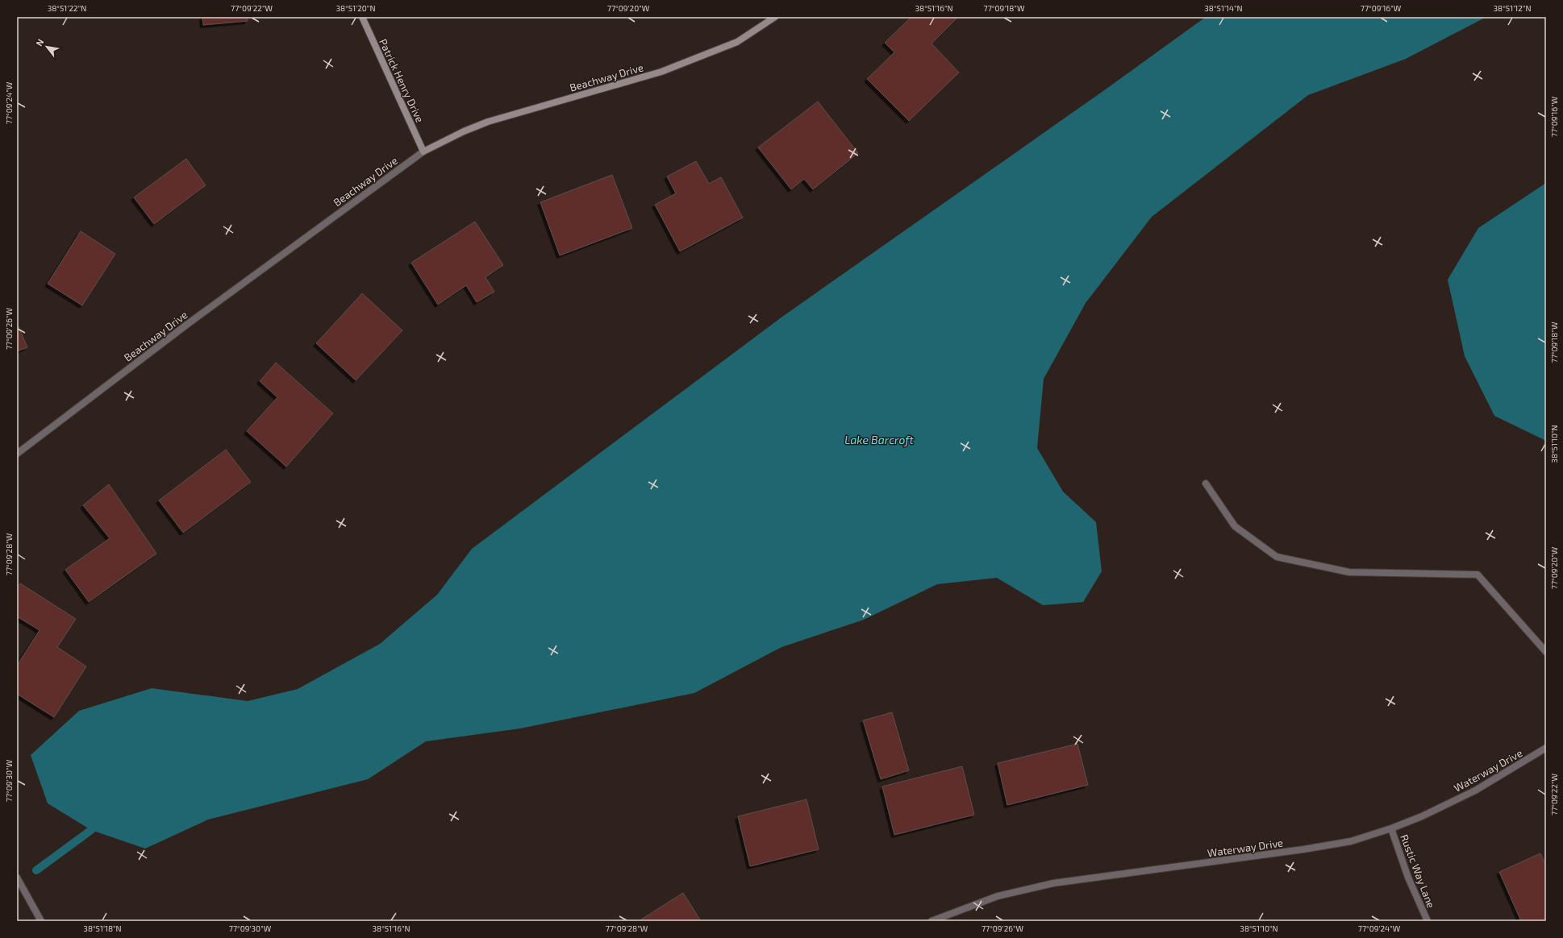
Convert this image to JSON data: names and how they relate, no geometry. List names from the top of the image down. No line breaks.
{"streets":{"street":["Beachway Drive","Patrick Henry Drive","Waterway Drive","Rustic Way Lane"]},"crossings":[["Beachway Drive","Patrick Henry Drive"],["Waterway Drive","Rustic Way Lane"]],"water":["Lake Barcroft"],"north":"top left","coordinates":["38°51'22\"N","77°09'22\"W","38°51'20\"N","77°09'20\"W","38°51'16\"N","77°09'18\"W","38°51'14\"N","77°09'16\"W","38°51'12\"N","77°09'24\"W","77°09'26\"W","38°51'10\"N","77°09'28\"W","77°09'30\"W","38°51'18\"N"]}
